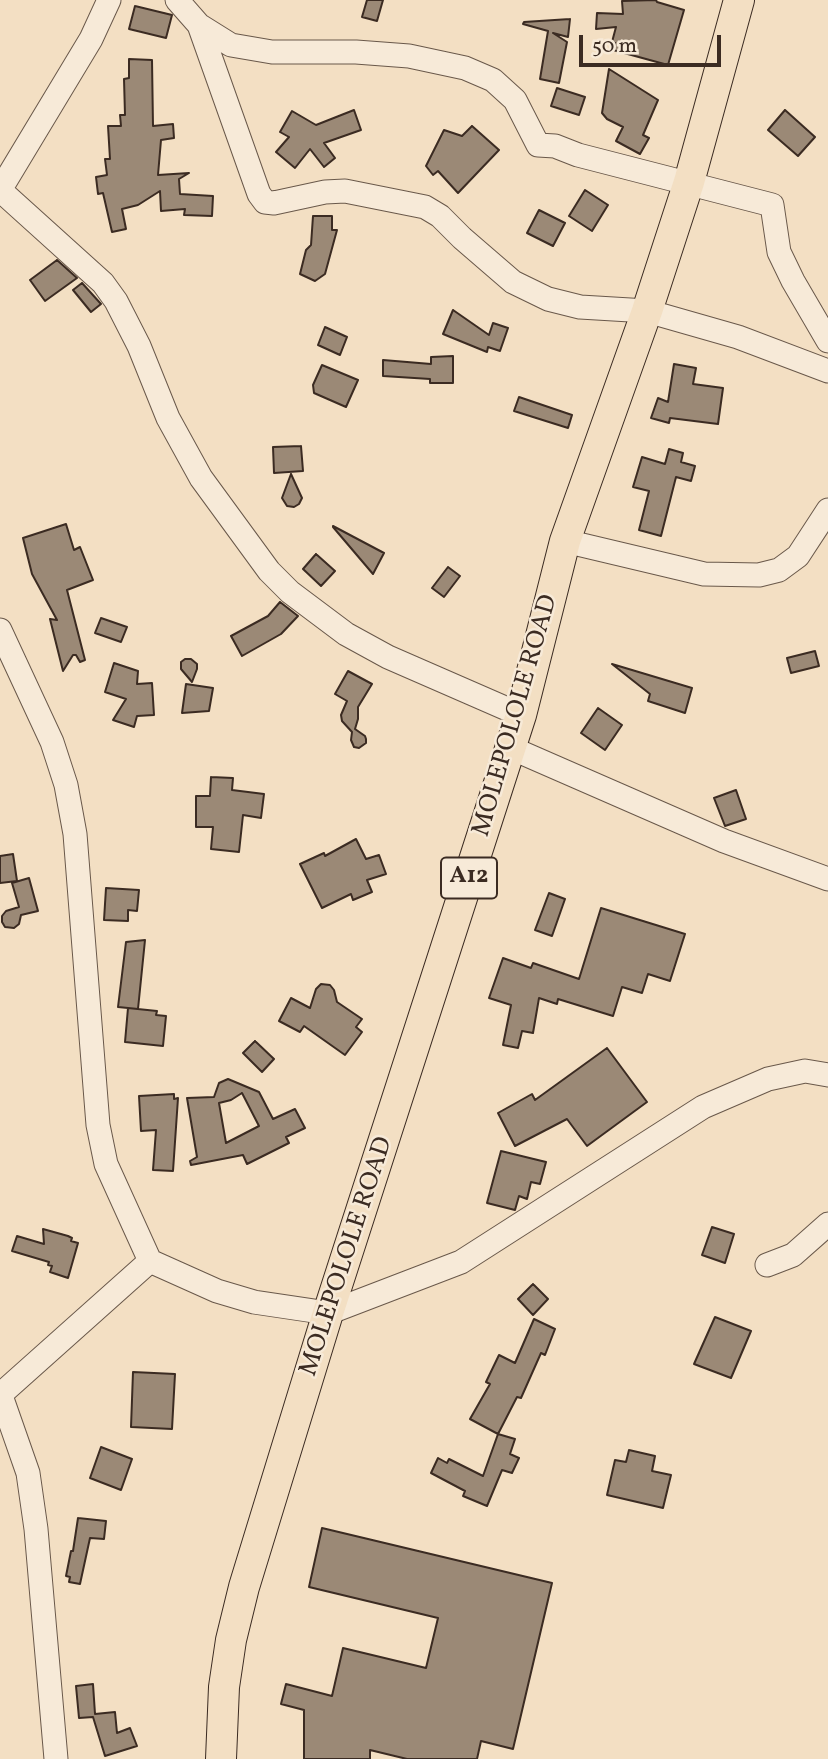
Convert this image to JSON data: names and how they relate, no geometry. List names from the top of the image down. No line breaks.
{"streets":{"main road":["MOLEPOLOLE ROAD","A12"]},"scale_bar":"50 m"}
